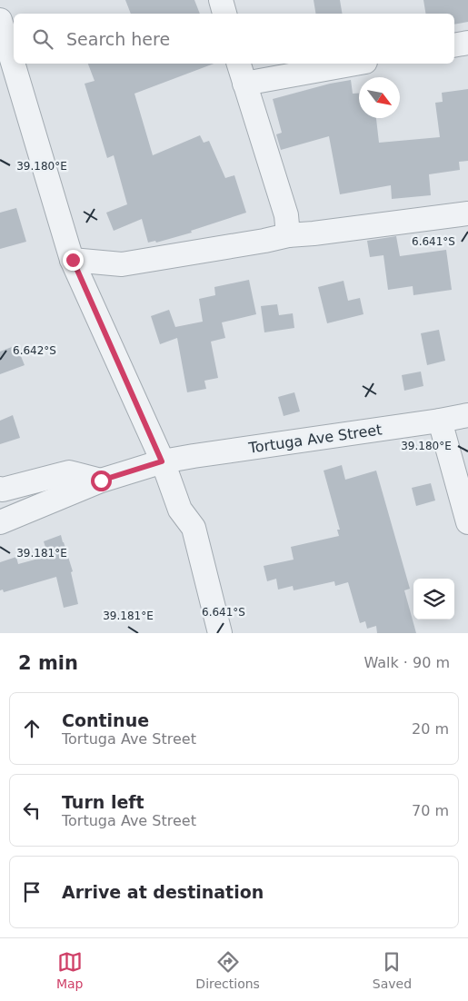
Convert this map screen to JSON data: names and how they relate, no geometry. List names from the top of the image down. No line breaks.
{"streets":{"street":["Tortuga Ave Street"]},"north":"bottom right","page":{"search":"Search here","heading":["2 min","Walk · 90 m"],"list":[["Continue","Tortuga Ave Street","20 m"],["Turn left","Tortuga Ave Street","70 m"],"Arrive at destination"],"nav":["Map","Directions","Saved"]},"coordinates":["39.180°E","6.641°S","6.642°S","39.181°E"]}
